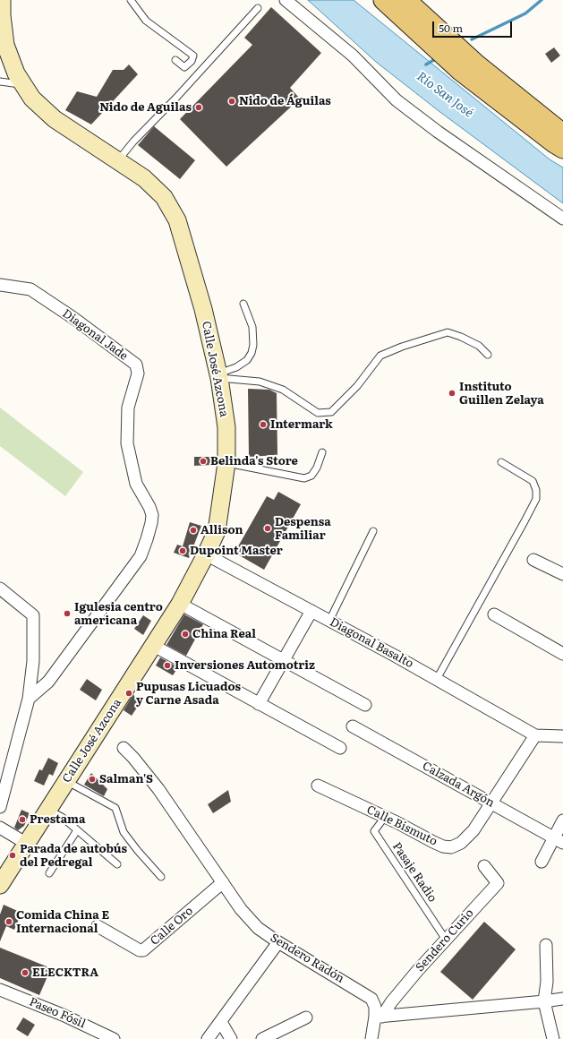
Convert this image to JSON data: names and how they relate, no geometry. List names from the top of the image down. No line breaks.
{"streets":{"main road":["Calle José Azcona"],"street":["Diagonal Jade","Diagonal Basalto","Calzada Argón","Calle Bismuto","Calle Oro","Sendero Curio","Sendero Radón","Paseo Fósil"],"lane":["Pasaje Radio"]},"crossings":[["Calle José Azcona","Diagonal Basalto"],["Diagonal Basalto","Calle Bismuto"],["Calzada Argón","Calle Bismuto"],["Calle Bismuto","Pasaje Radio"],["Pasaje Radio","Sendero Curio"],["Calle Oro","Sendero Radón"],["Sendero Curio","Sendero Radón"]],"water":["Río San José"],"places":["Nido de Águilas","Nido de Aguilas","Instituto Guillen Zelaya","Intermark","Belinda's Store","Despensa Familiar","Allison","Dupoint Master","Igulesia centro americana","China Real","Inversiones Automotriz","Pupusas Licuados y Carne Asada","Salman'S","Prestama","Parada de autobús del Pedregal","Comida China E Internacional","ELECKTRA"],"scale_bar":"50 m"}
